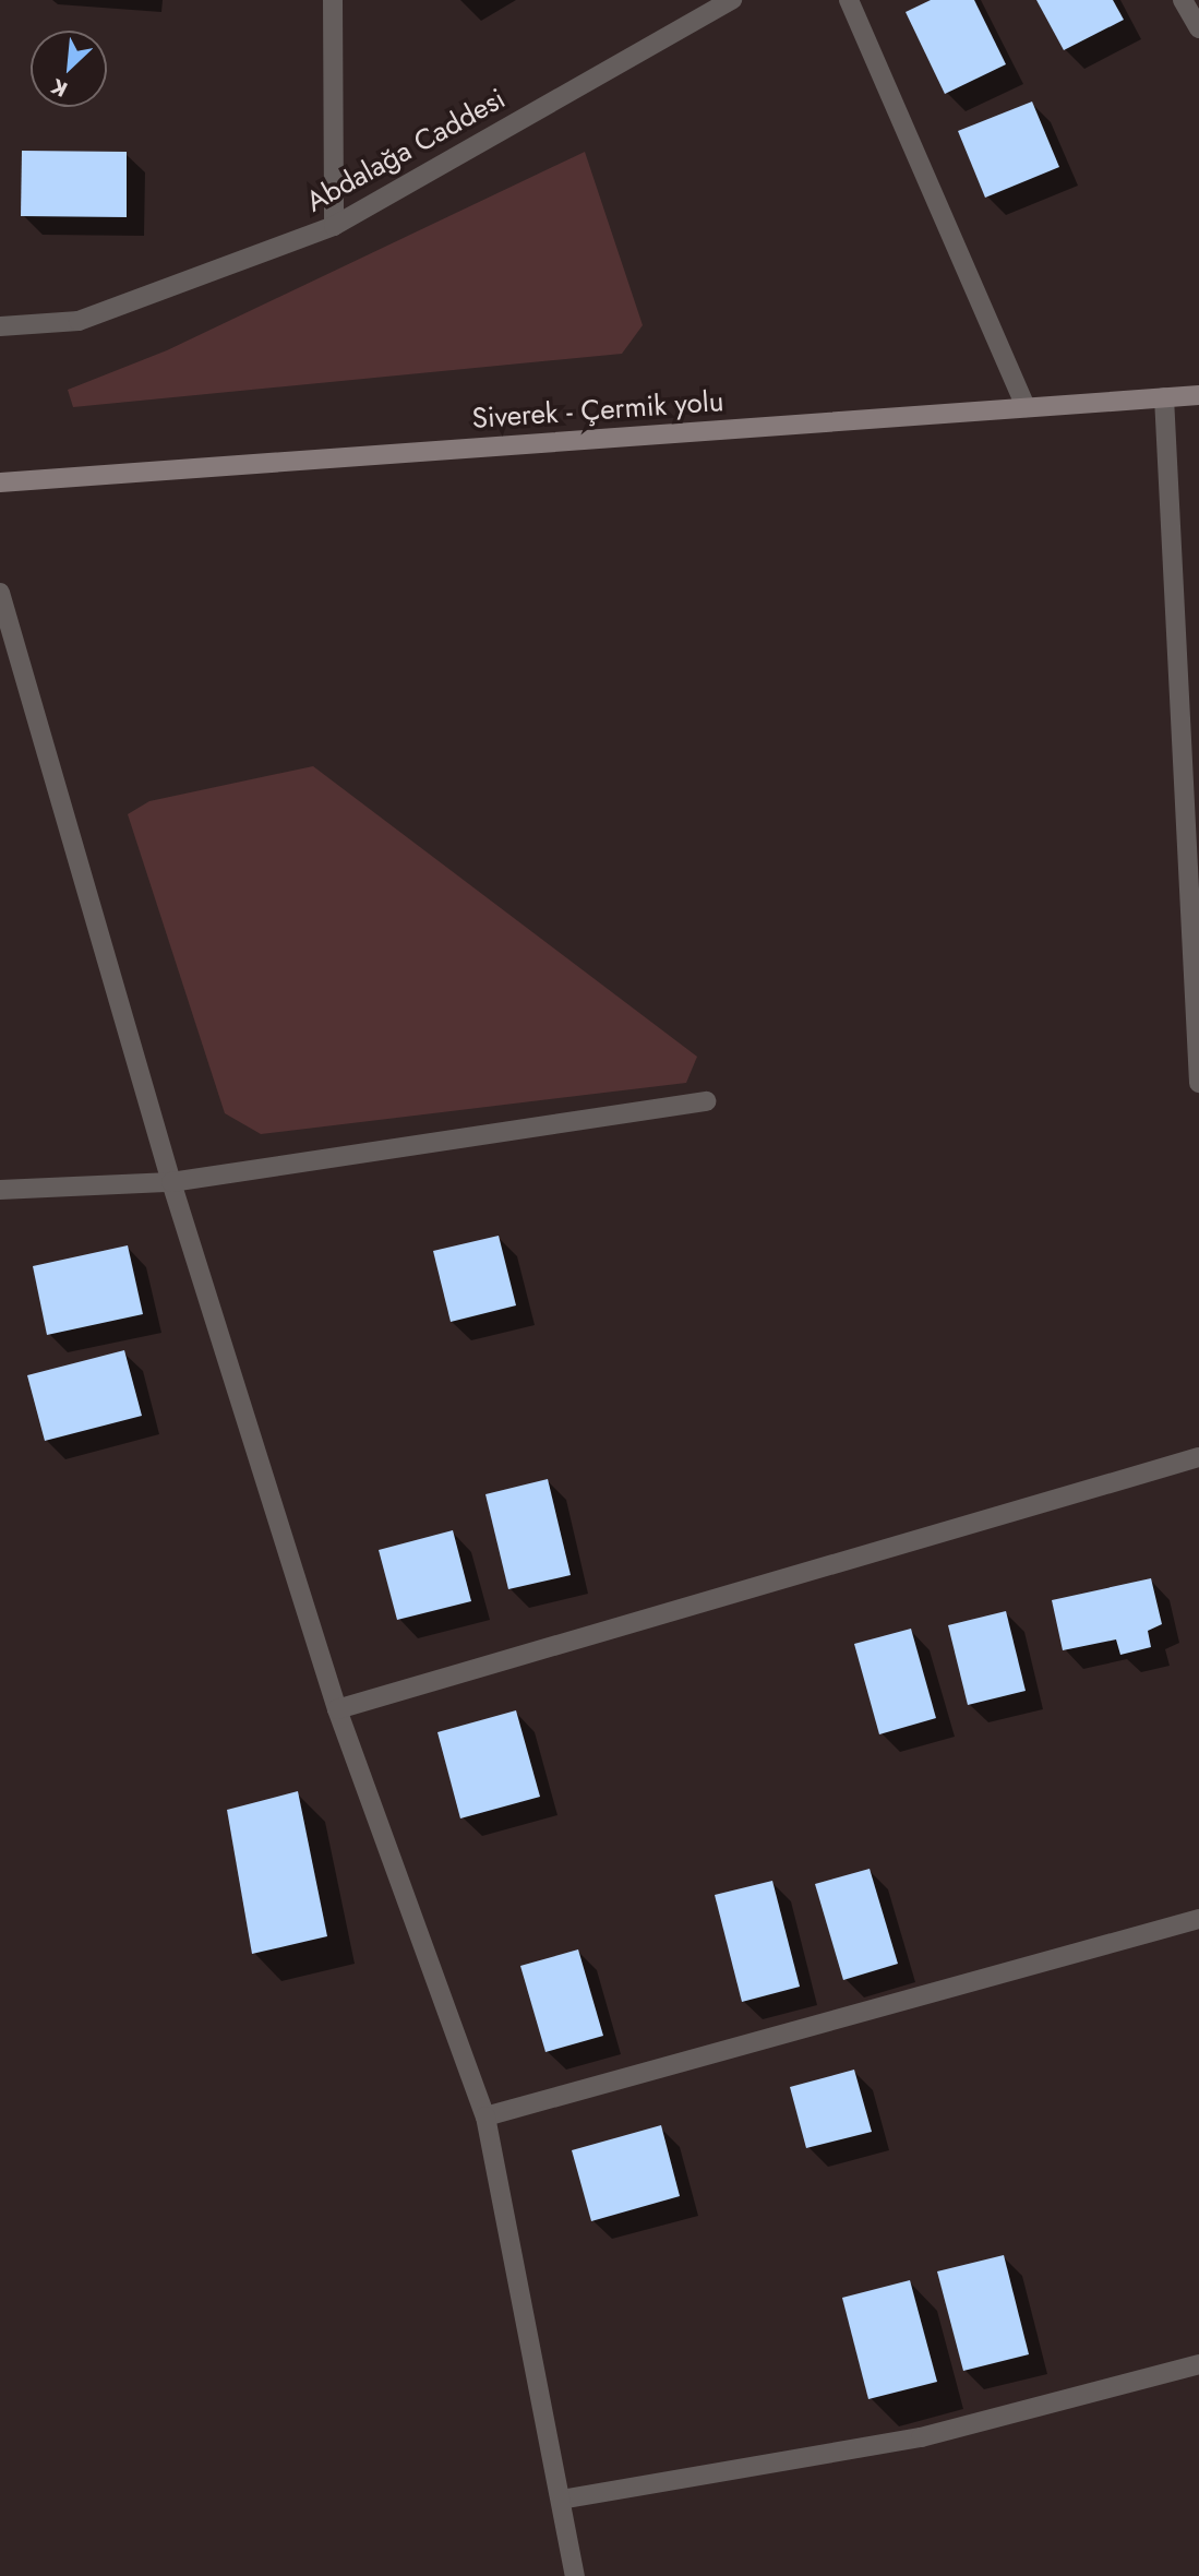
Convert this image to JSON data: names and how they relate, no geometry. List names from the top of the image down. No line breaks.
{"streets":{"main road":["Siverek - Çermik yolu"],"street":["Abdalağa Caddesi"]},"north":"bottom left"}
